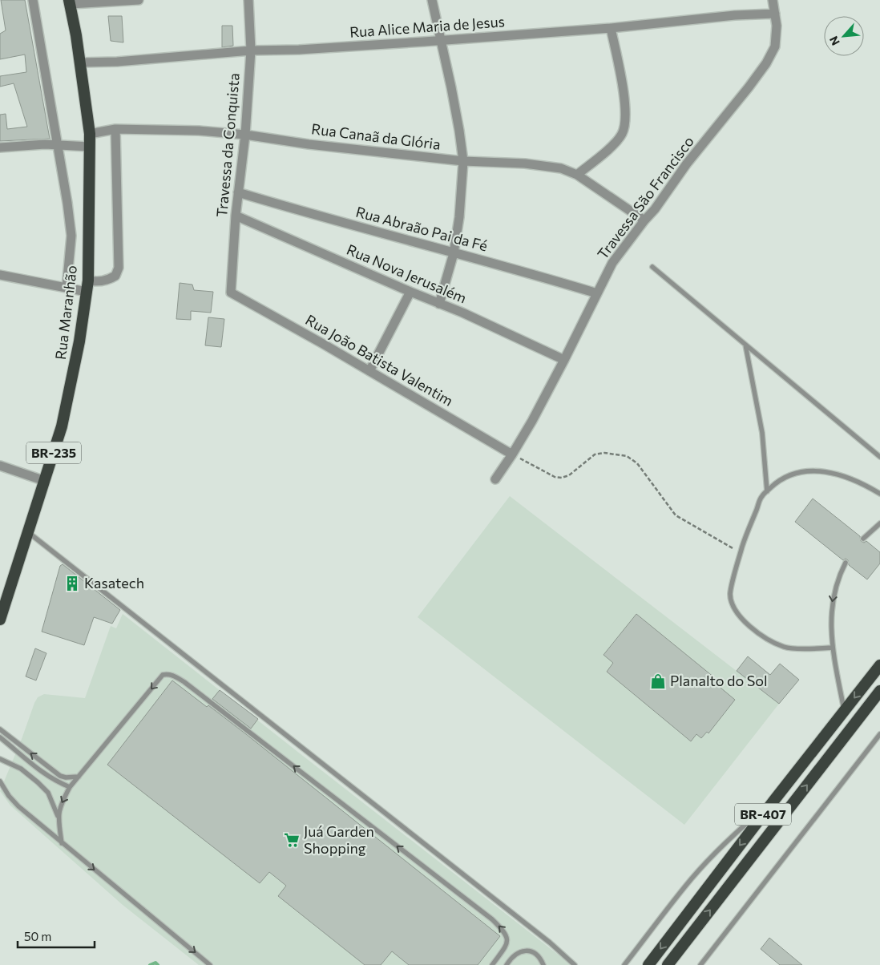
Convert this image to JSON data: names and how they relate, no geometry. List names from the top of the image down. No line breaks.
{"streets":{"highway":["Rua Maranhão","BR-235","BR-407"],"street":["Rua Alice Maria de Jesus","Rua Canaã da Glória","Travessa da Conquista","Travessa São Francisco","Rua Abraão Pai da Fé","Rua Nova Jerusalém","Rua João Batista Valentim"]},"crossings":[["Rua Alice Maria de Jesus","Travessa da Conquista"],["Rua Alice Maria de Jesus","Travessa São Francisco"],["Rua Alice Maria de Jesus","Rua Maranhão"],["Rua Canaã da Glória","Travessa da Conquista"],["Rua Canaã da Glória","Travessa São Francisco"],["Rua Canaã da Glória","Rua Maranhão"],["Travessa da Conquista","Rua Abraão Pai da Fé"],["Travessa da Conquista","Rua Nova Jerusalém"],["Travessa da Conquista","Rua João Batista Valentim"],["Travessa São Francisco","Rua Abraão Pai da Fé"],["Travessa São Francisco","Rua Nova Jerusalém"],["Travessa São Francisco","Rua João Batista Valentim"]],"places":{"building":["Kasatech"],"shop":["Planalto do Sol"],"supermarket":["Juá Garden Shopping"]},"scale_bar":"50 m","north":"bottom left"}
